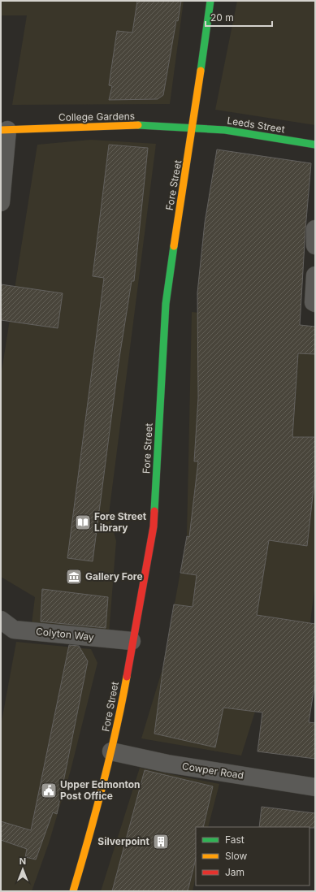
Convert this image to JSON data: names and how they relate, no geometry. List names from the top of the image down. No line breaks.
{"streets":{"main road":["College Gardens","Leeds Street","Fore Street"],"street":["Colyton Way","Cowper Road"]},"crossings":[["College Gardens","Leeds Street"],["College Gardens","Fore Street"],["Leeds Street","Fore Street"],["Fore Street","Colyton Way"],["Fore Street","Cowper Road"]],"places":{"library":["Fore Street Library"],"museum":["Gallery Fore"],"public building":["Upper Edmonton Post Office"],"building":["Silverpoint"]},"legend":["Fast","Slow","Jam"],"scale_bar":"20 m","north":"top"}
